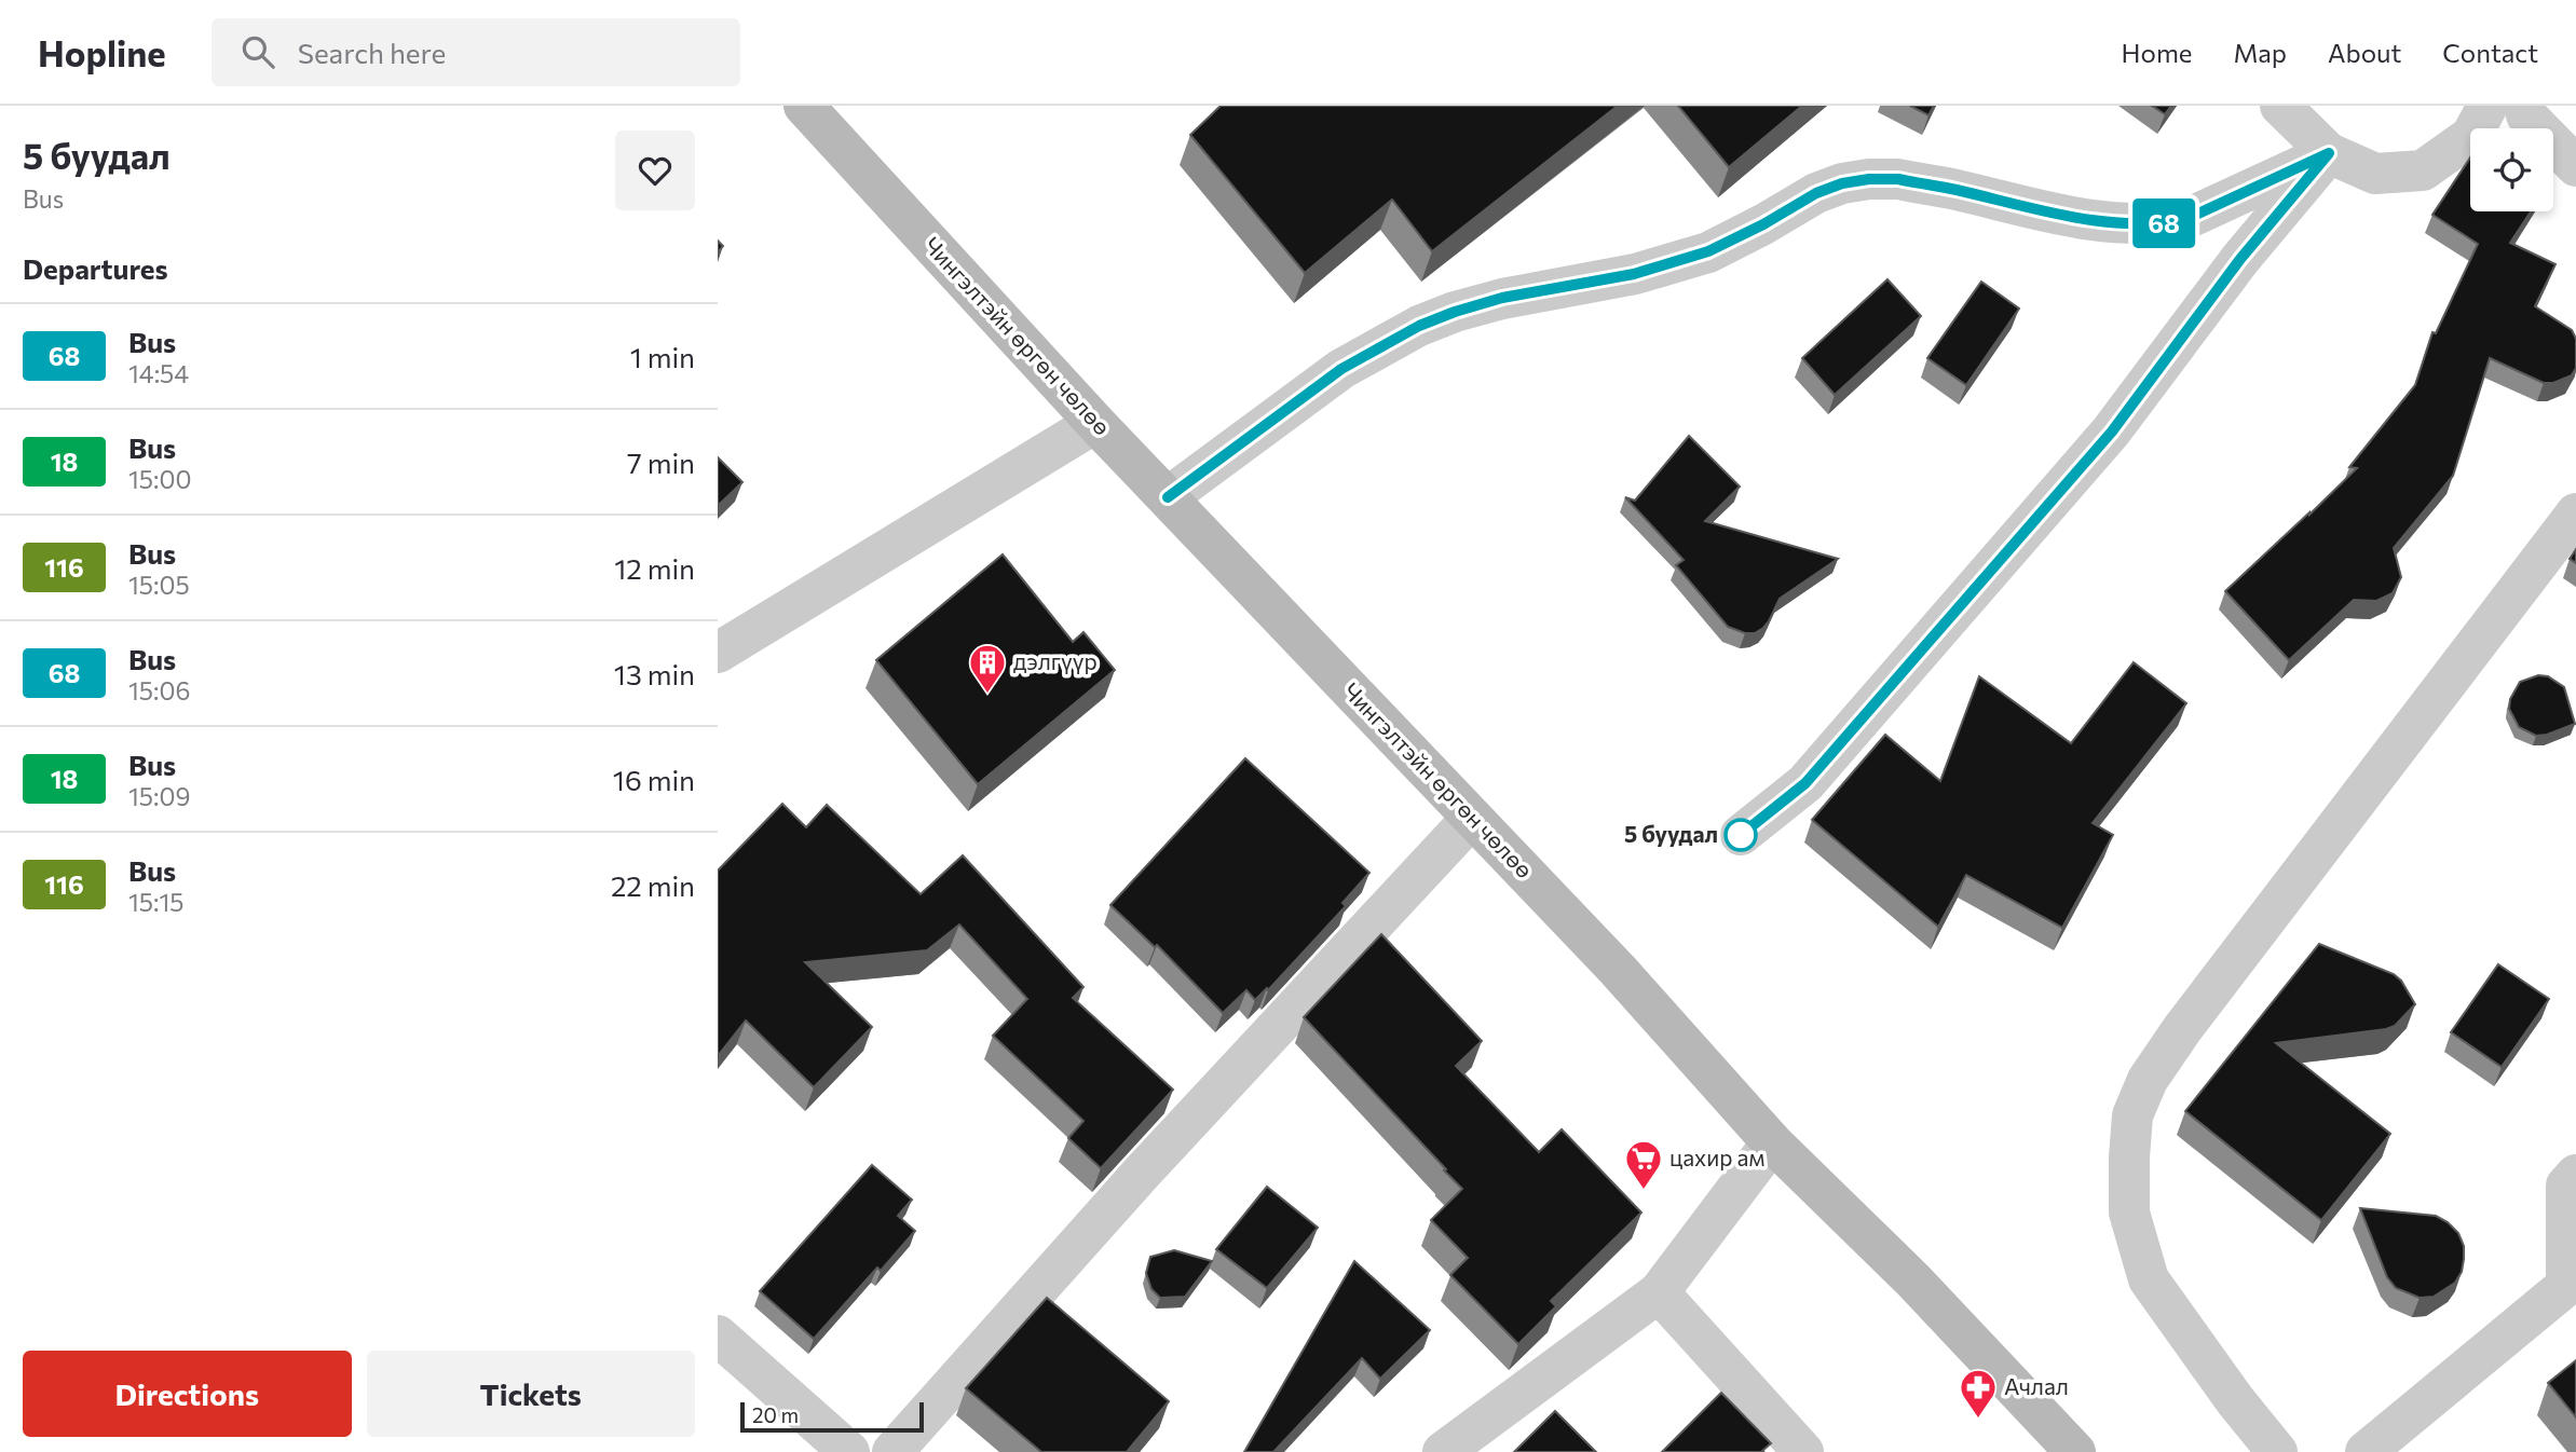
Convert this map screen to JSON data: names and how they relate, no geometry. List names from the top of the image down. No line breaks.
{"streets":{"main road":["Чингэлтэйн өргөн чөлөө"]},"places":{"building":["дэлгүүр"],"other":["5 буудал"],"supermarket":["цахир ам"],"pharmacy":["Ачлал"]},"lines":["bus line 68"],"scale_bar":"20 m","page":{"header":"Hopline","search":"Search here","nav":["Home","Map","About","Contact"],"heading":[["5 буудал","Bus"],"Departures"],"on_map":"68","list":[{"mark":"68","name":"Bus","note":"14:54","value":"1 min"},{"mark":"18","name":"Bus","note":"15:00","value":"7 min"},{"mark":"116","name":"Bus","note":"15:05","value":"12 min"},{"mark":"68","name":"Bus","note":"15:06","value":"13 min"},{"mark":"18","name":"Bus","note":"15:09","value":"16 min"},{"mark":"116","name":"Bus","note":"15:15","value":"22 min"}],"buttons":["Directions","Tickets"],"scale":"20 m"}}
